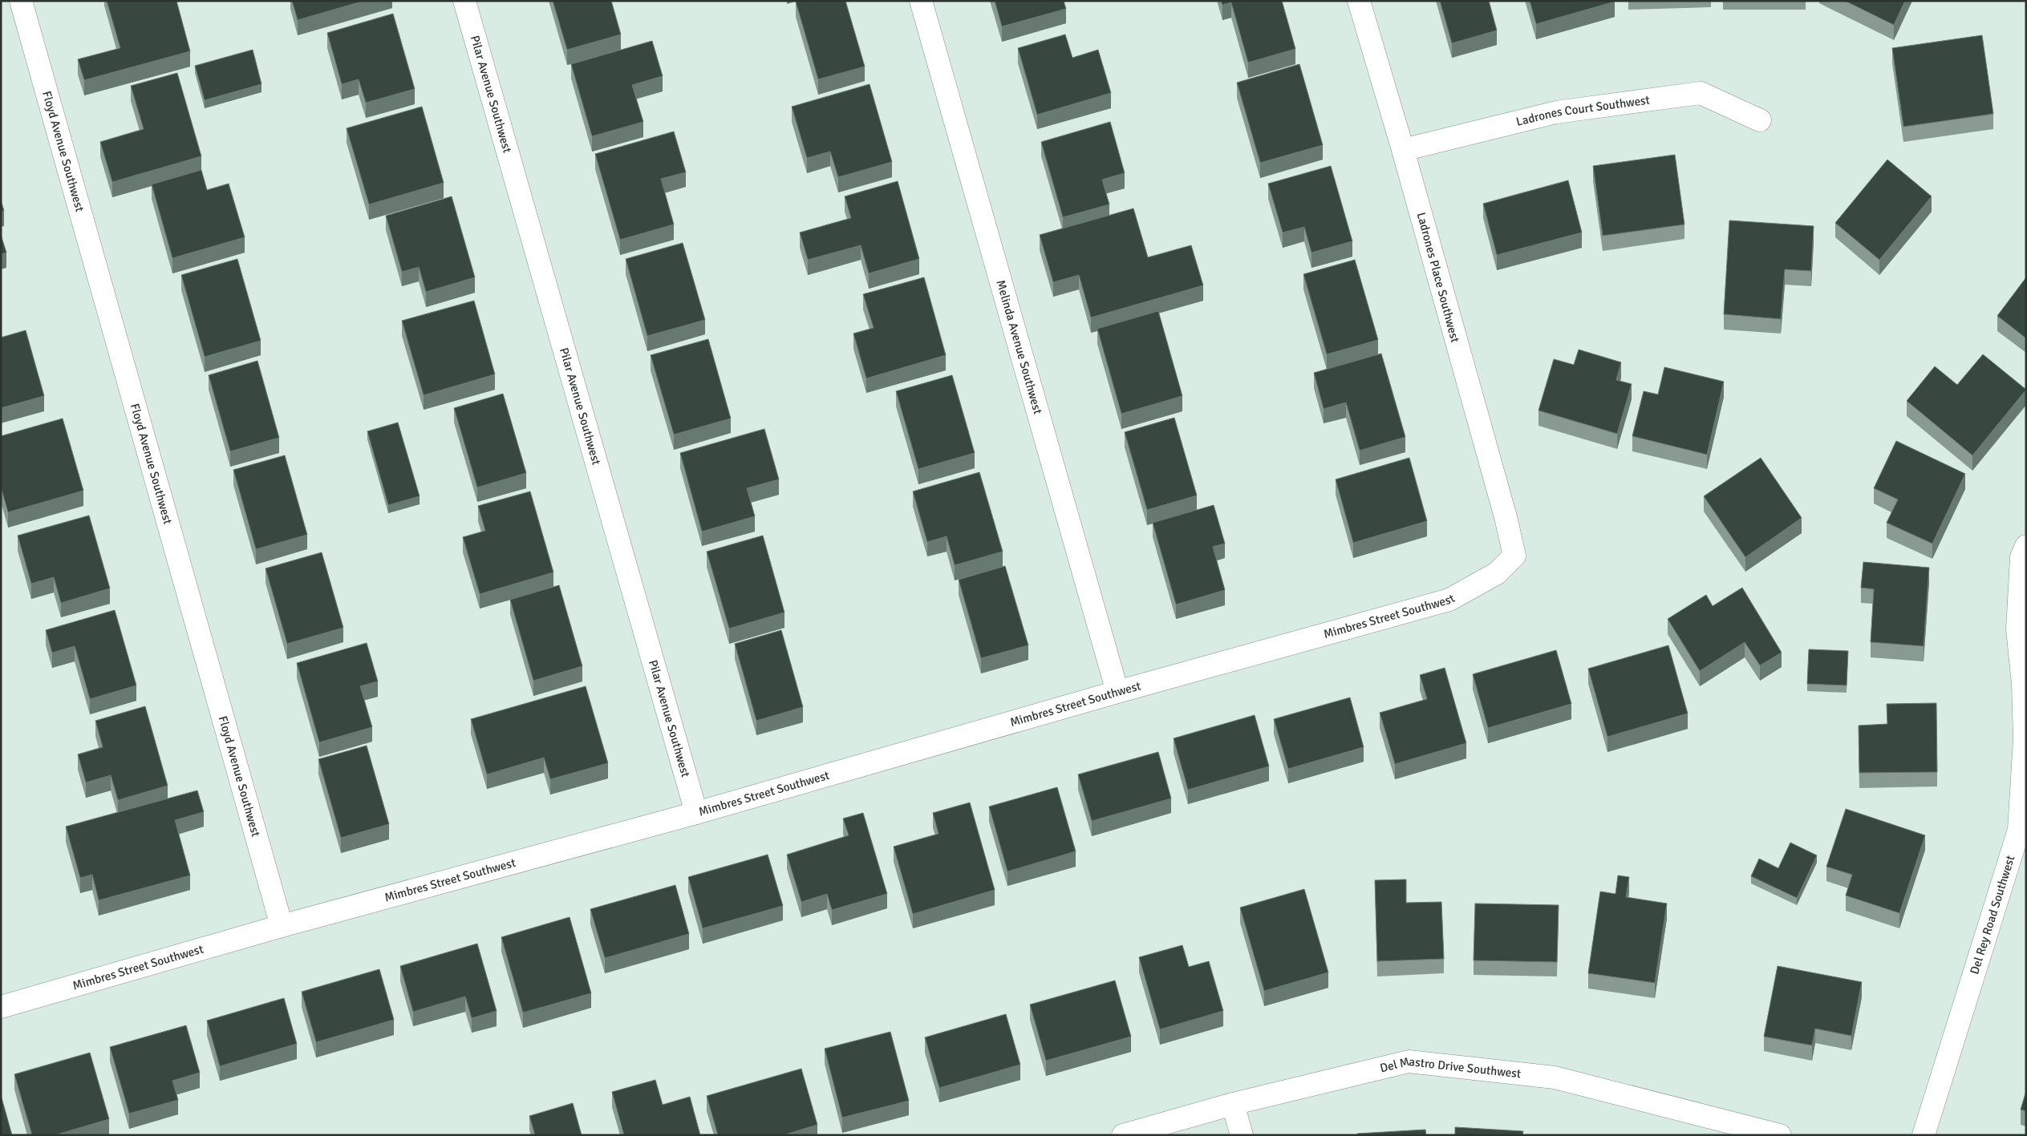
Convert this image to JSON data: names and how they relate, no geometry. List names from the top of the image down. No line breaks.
{"streets":{"street":["Pilar Avenue Southwest","Ladrones Court Southwest","Floyd Avenue Southwest","Ladrones Place Southwest","Melinda Avenue Southwest","Mimbres Street Southwest","Del Rey Road Southwest","Del Mastro Drive Southwest"]},"crossings":[["Pilar Avenue Southwest","Mimbres Street Southwest"],["Ladrones Court Southwest","Ladrones Place Southwest"],["Floyd Avenue Southwest","Mimbres Street Southwest"],["Ladrones Place Southwest","Mimbres Street Southwest"],["Melinda Avenue Southwest","Mimbres Street Southwest"]]}
